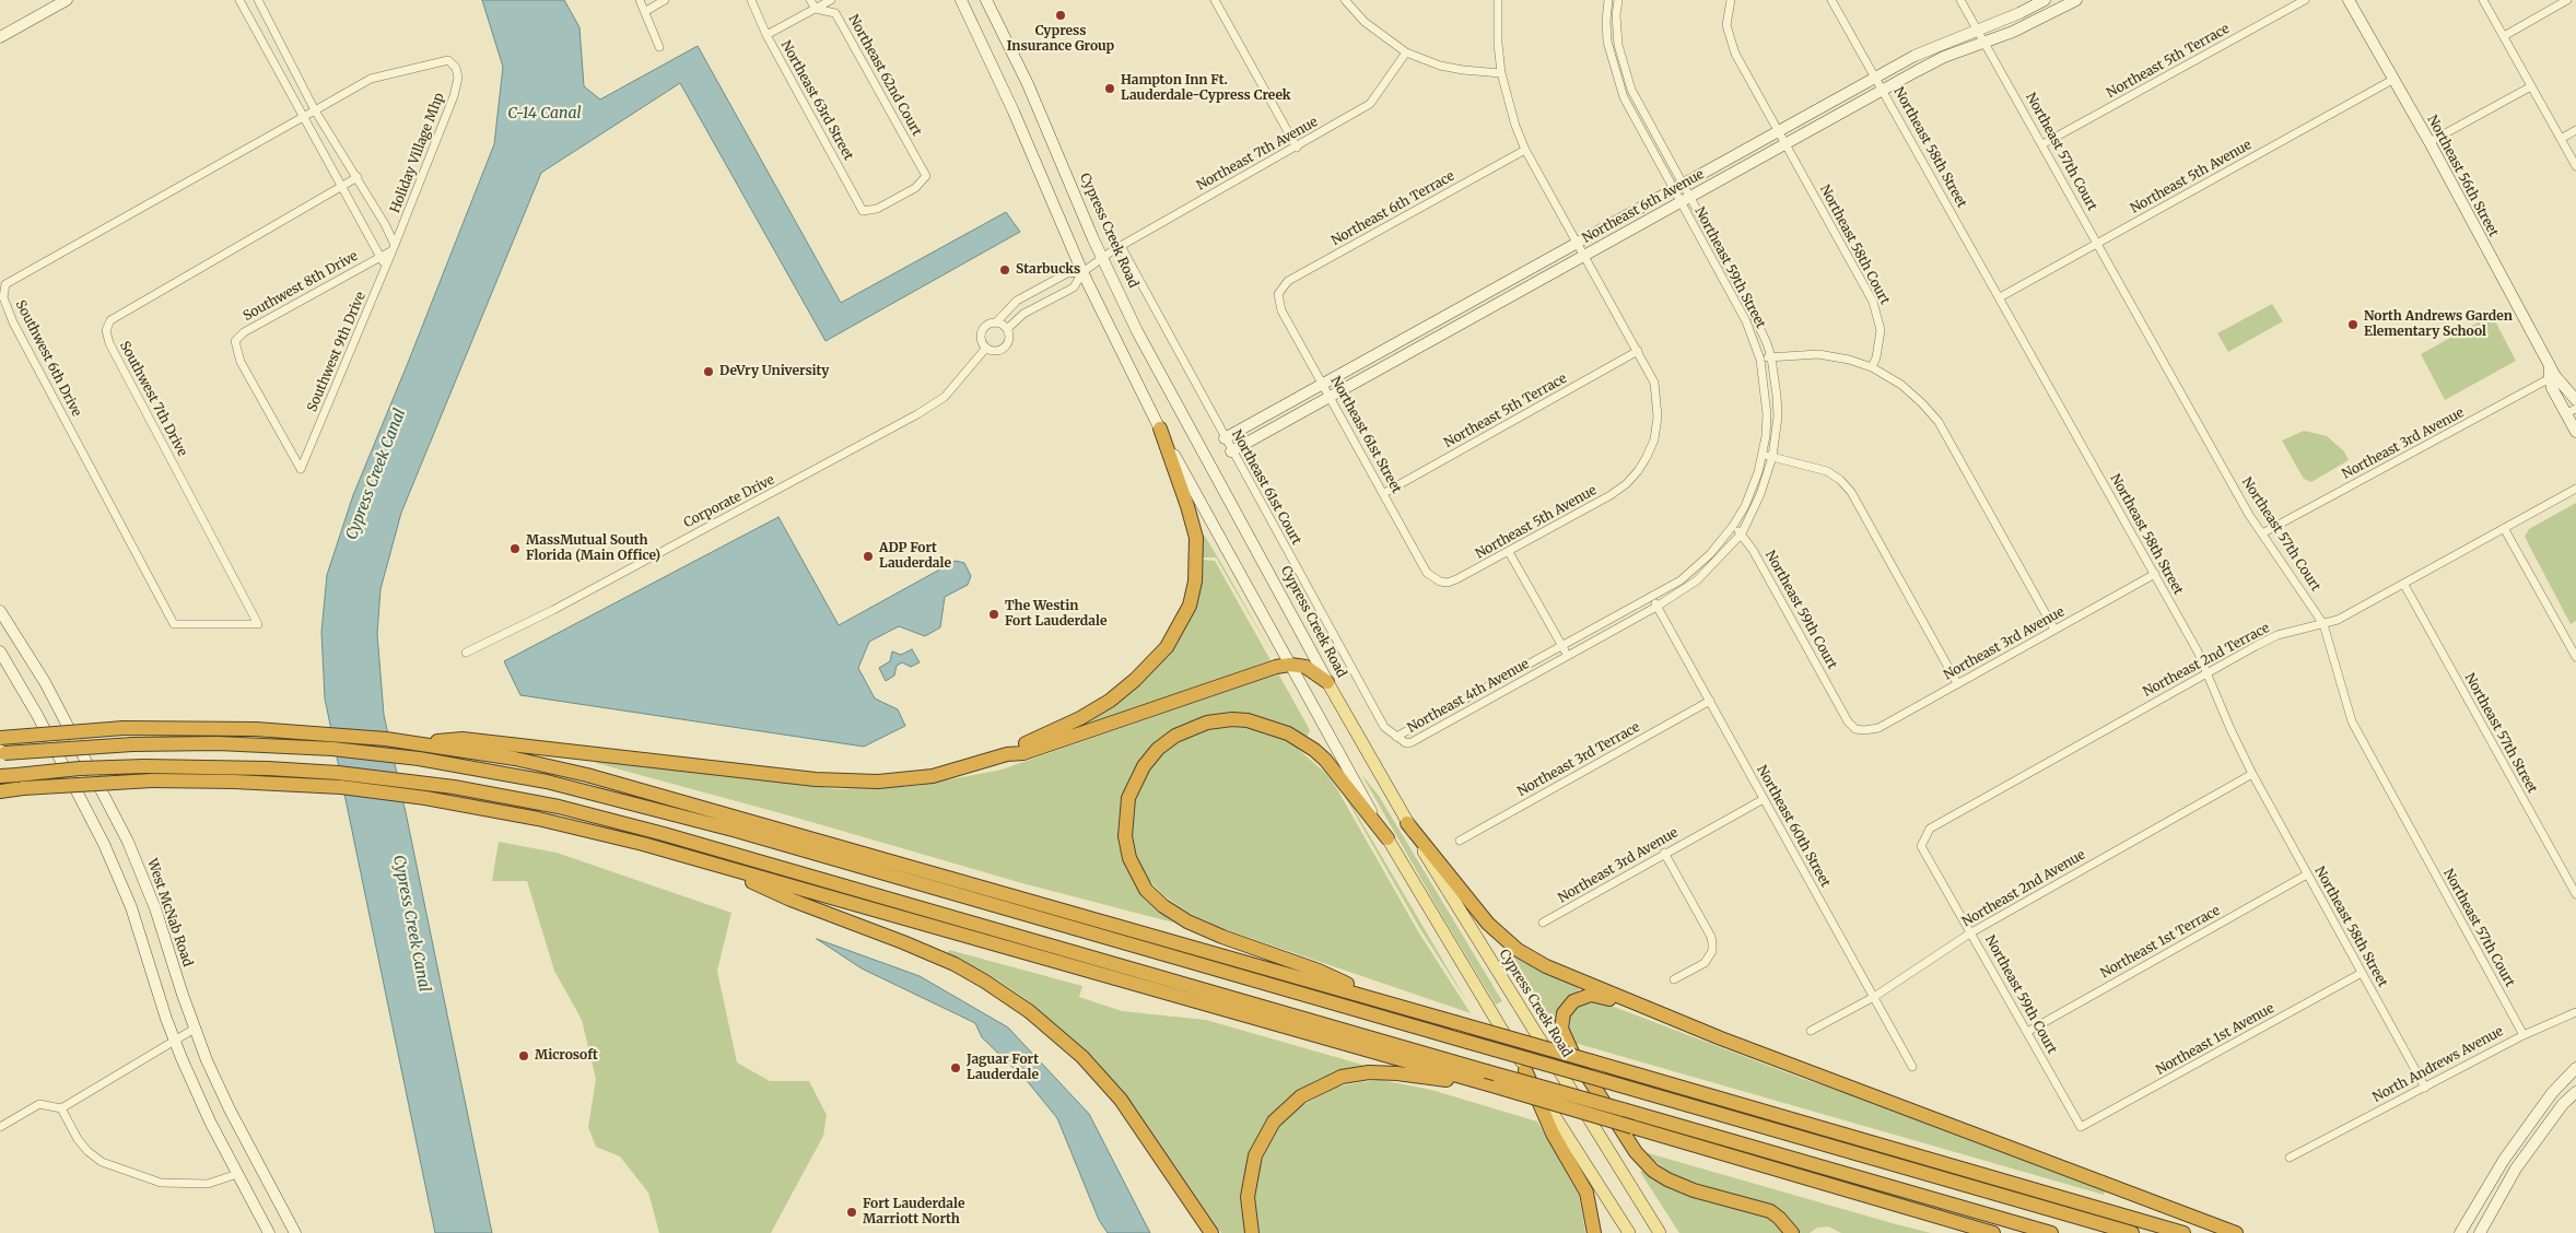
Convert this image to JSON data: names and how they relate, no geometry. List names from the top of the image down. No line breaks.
{"streets":{"main road":["Northeast 56th Street","Northeast 6th Avenue","Cypress Creek Road","West McNab Road"],"street":["Northeast 5th Terrace","Northeast 62nd Court","Northeast 63rd Street","Northeast 58th Street","Northeast 57th Court","Holiday Village Mhp","Northeast 7th Avenue","Northeast 5th Avenue","Northeast 6th Terrace","Northeast 58th Court","Northeast 59th Street","Southwest 8th Drive","Southwest 9th Drive","Southwest 6th Drive","Southwest 7th Drive","Northeast 61st Street","Northeast 3rd Avenue","Northeast 61st Court","Corporate Drive","Northeast 59th Court","Northeast 2nd Terrace","Northeast 4th Avenue","Northeast 57th Street","Northeast 3rd Terrace","Northeast 60th Street","Northeast 2nd Avenue","Northeast 1st Terrace","Northeast 1st Avenue","North Andrews Avenue"]},"crossings":[["Northeast 5th Terrace","Northeast 57th Court"],["Northeast 5th Terrace","Northeast 5th Avenue"],["Northeast 5th Terrace","Northeast 61st Street"],["Northeast 62nd Court","Northeast 63rd Street"],["Northeast 58th Street","Northeast 5th Avenue"],["Northeast 58th Street","Northeast 6th Avenue"],["Northeast 58th Street","Northeast 3rd Avenue"],["Northeast 58th Street","Northeast 2nd Terrace"],["Northeast 58th Street","Northeast 2nd Avenue"],["Northeast 58th Street","Northeast 1st Terrace"],["Northeast 58th Street","Northeast 1st Avenue"],["Northeast 58th Street","North Andrews Avenue"],["Northeast 57th Court","Northeast 5th Avenue"],["Northeast 57th Court","Northeast 6th Avenue"],["Northeast 57th Court","Northeast 3rd Avenue"],["Northeast 57th Court","Northeast 2nd Terrace"],["Northeast 57th Court","North Andrews Avenue"],["Holiday Village Mhp","Southwest 8th Drive"],["Holiday Village Mhp","Southwest 9th Drive"],["Holiday Village Mhp","Southwest 6th Drive"],["Holiday Village Mhp","Southwest 7th Drive"],["Northeast 7th Avenue","Cypress Creek Road"],["Northeast 7th Avenue","Northeast 61st Court"],["Northeast 56th Street","Northeast 5th Avenue"],["Northeast 56th Street","Northeast 3rd Avenue"],["Northeast 5th Avenue","Northeast 61st Street"],["Northeast 6th Avenue","Northeast 58th Court"],["Northeast 6th Avenue","Northeast 59th Street"],["Northeast 6th Avenue","Northeast 61st Street"],["Northeast 6th Avenue","Northeast 61st Court"],["Northeast 6th Terrace","Northeast 61st Street"],["Northeast 59th Street","Northeast 4th Avenue"],["Southwest 8th Drive","Southwest 9th Drive"],["Southwest 6th Drive","Southwest 7th Drive"],["Northeast 3rd Avenue","Northeast 59th Court"],["Northeast 3rd Avenue","Northeast 60th Street"],["Northeast 61st Court","Northeast 4th Avenue"],["Northeast 59th Court","Northeast 2nd Terrace"],["Northeast 59th Court","Northeast 4th Avenue"],["Northeast 59th Court","Northeast 2nd Avenue"],["Northeast 59th Court","Northeast 1st Terrace"],["Northeast 59th Court","Northeast 1st Avenue"],["Northeast 2nd Terrace","Northeast 57th Street"],["Northeast 4th Avenue","Northeast 60th Street"],["Northeast 3rd Terrace","Northeast 60th Street"],["Northeast 60th Street","Northeast 2nd Avenue"]],"water":["C-14 Canal","Cypress Creek Canal"],"places":["Cypress Insurance Group","Hampton Inn Ft. Lauderdale-Cypress Creek","Starbucks","North Andrews Garden Elementary School","DeVry University","MassMutual South Florida (Main Office)","ADP Fort Lauderdale","The Westin Fort Lauderdale","Microsoft","Jaguar Fort Lauderdale","Fort Lauderdale Marriott North"]}
